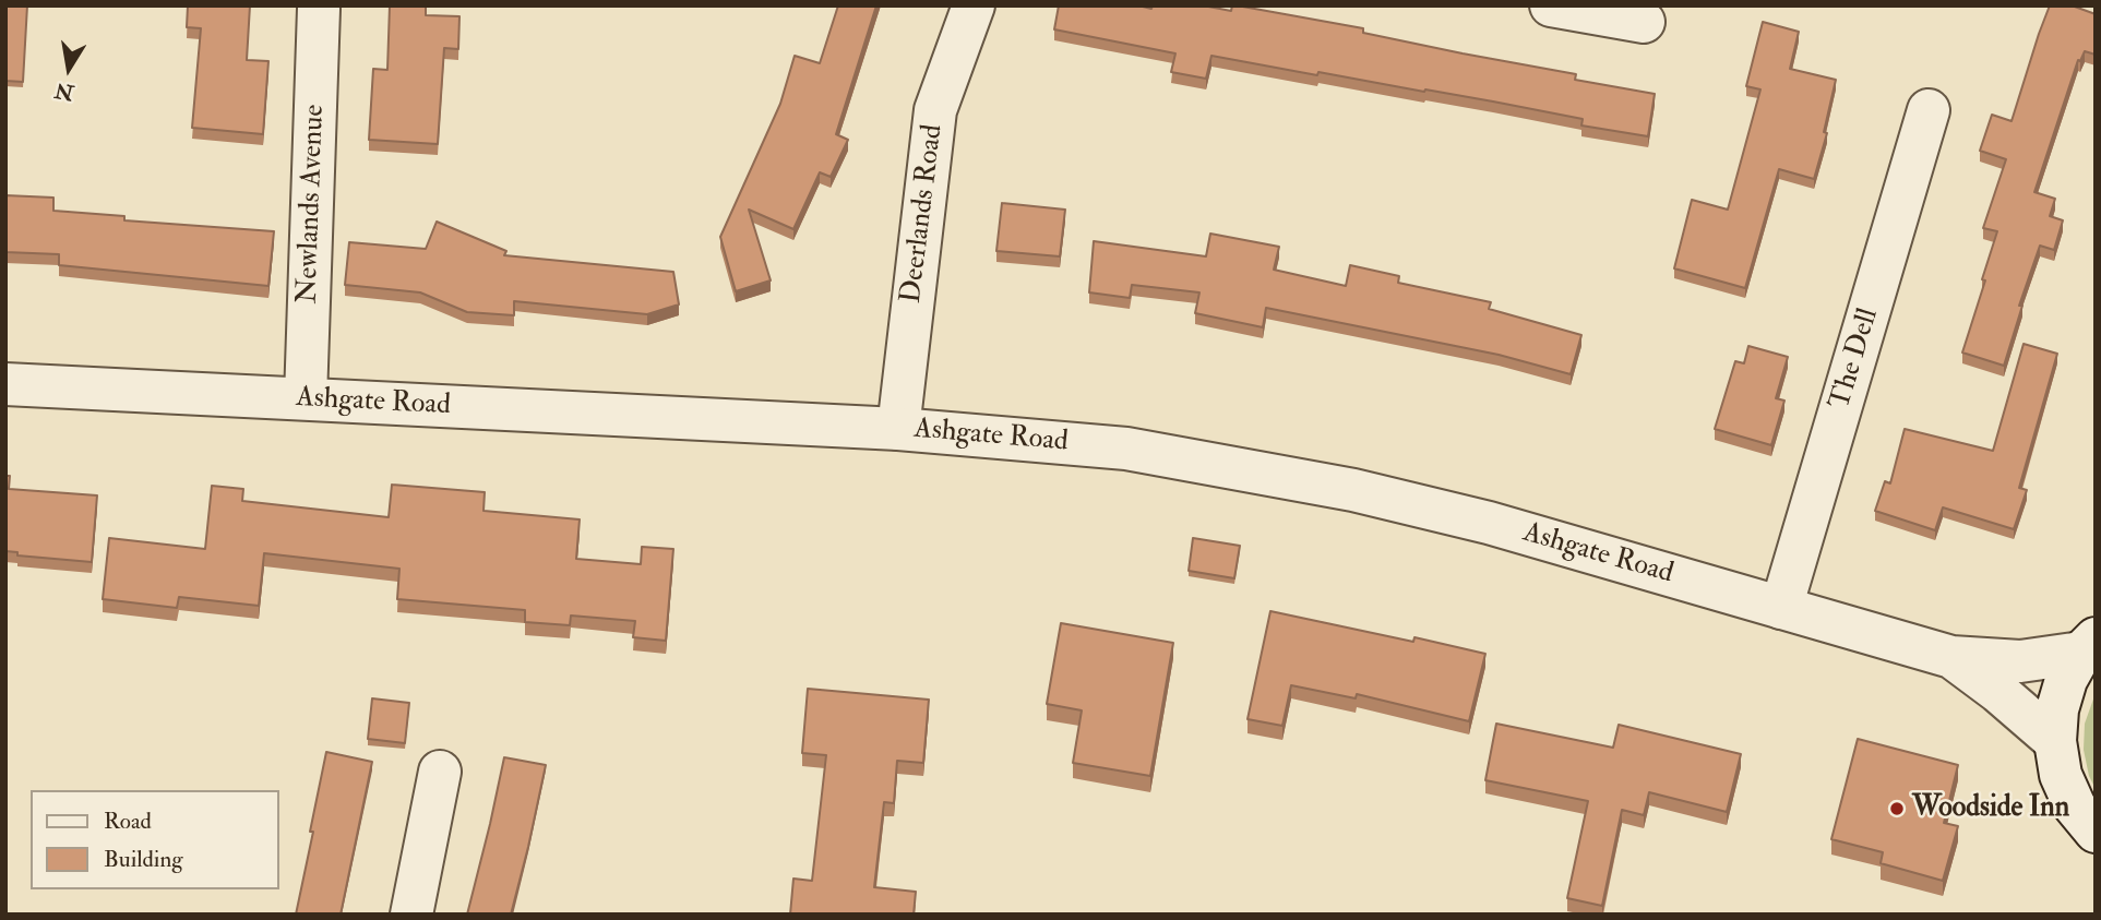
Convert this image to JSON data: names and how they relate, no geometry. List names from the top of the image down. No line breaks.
{"streets":{"street":["Newlands Avenue","Deerlands Road","The Dell","Ashgate Road"]},"crossings":[["Newlands Avenue","Ashgate Road"],["Deerlands Road","Ashgate Road"],["The Dell","Ashgate Road"]],"places":["Woodside Inn"],"legend":["Road","Building"],"north":"bottom"}
